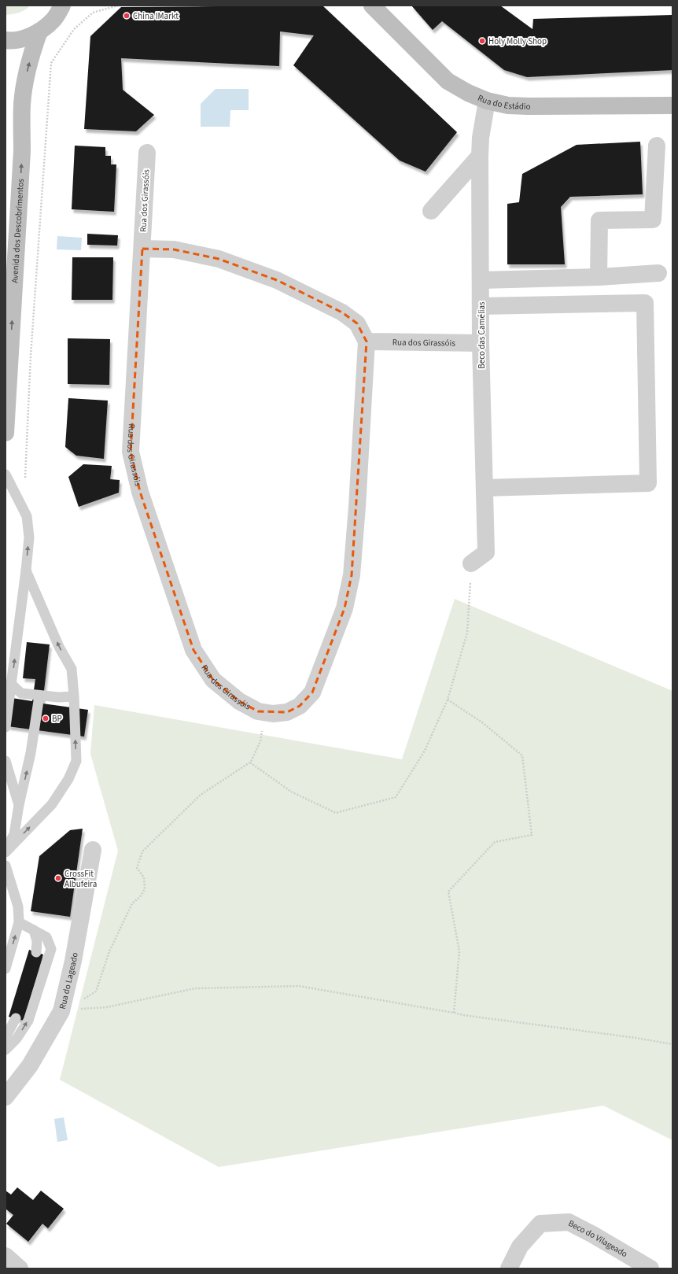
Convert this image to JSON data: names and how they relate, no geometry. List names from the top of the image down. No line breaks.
{"streets":{"main road":["Rua do Estádio","Avenida dos Descobrimentos"],"street":["Rua dos Girassóis","Beco das Camélias","Rua do Lageado","Beco do Vilageado"]},"crossings":[["Rua do Estádio","Beco das Camélias"],["Rua dos Girassóis","Beco das Camélias"]],"one_way":["Avenida dos Descobrimentos"],"places":["China IMarkt","Holy Molly Shop","BP","CrossFit Albufeira"]}
